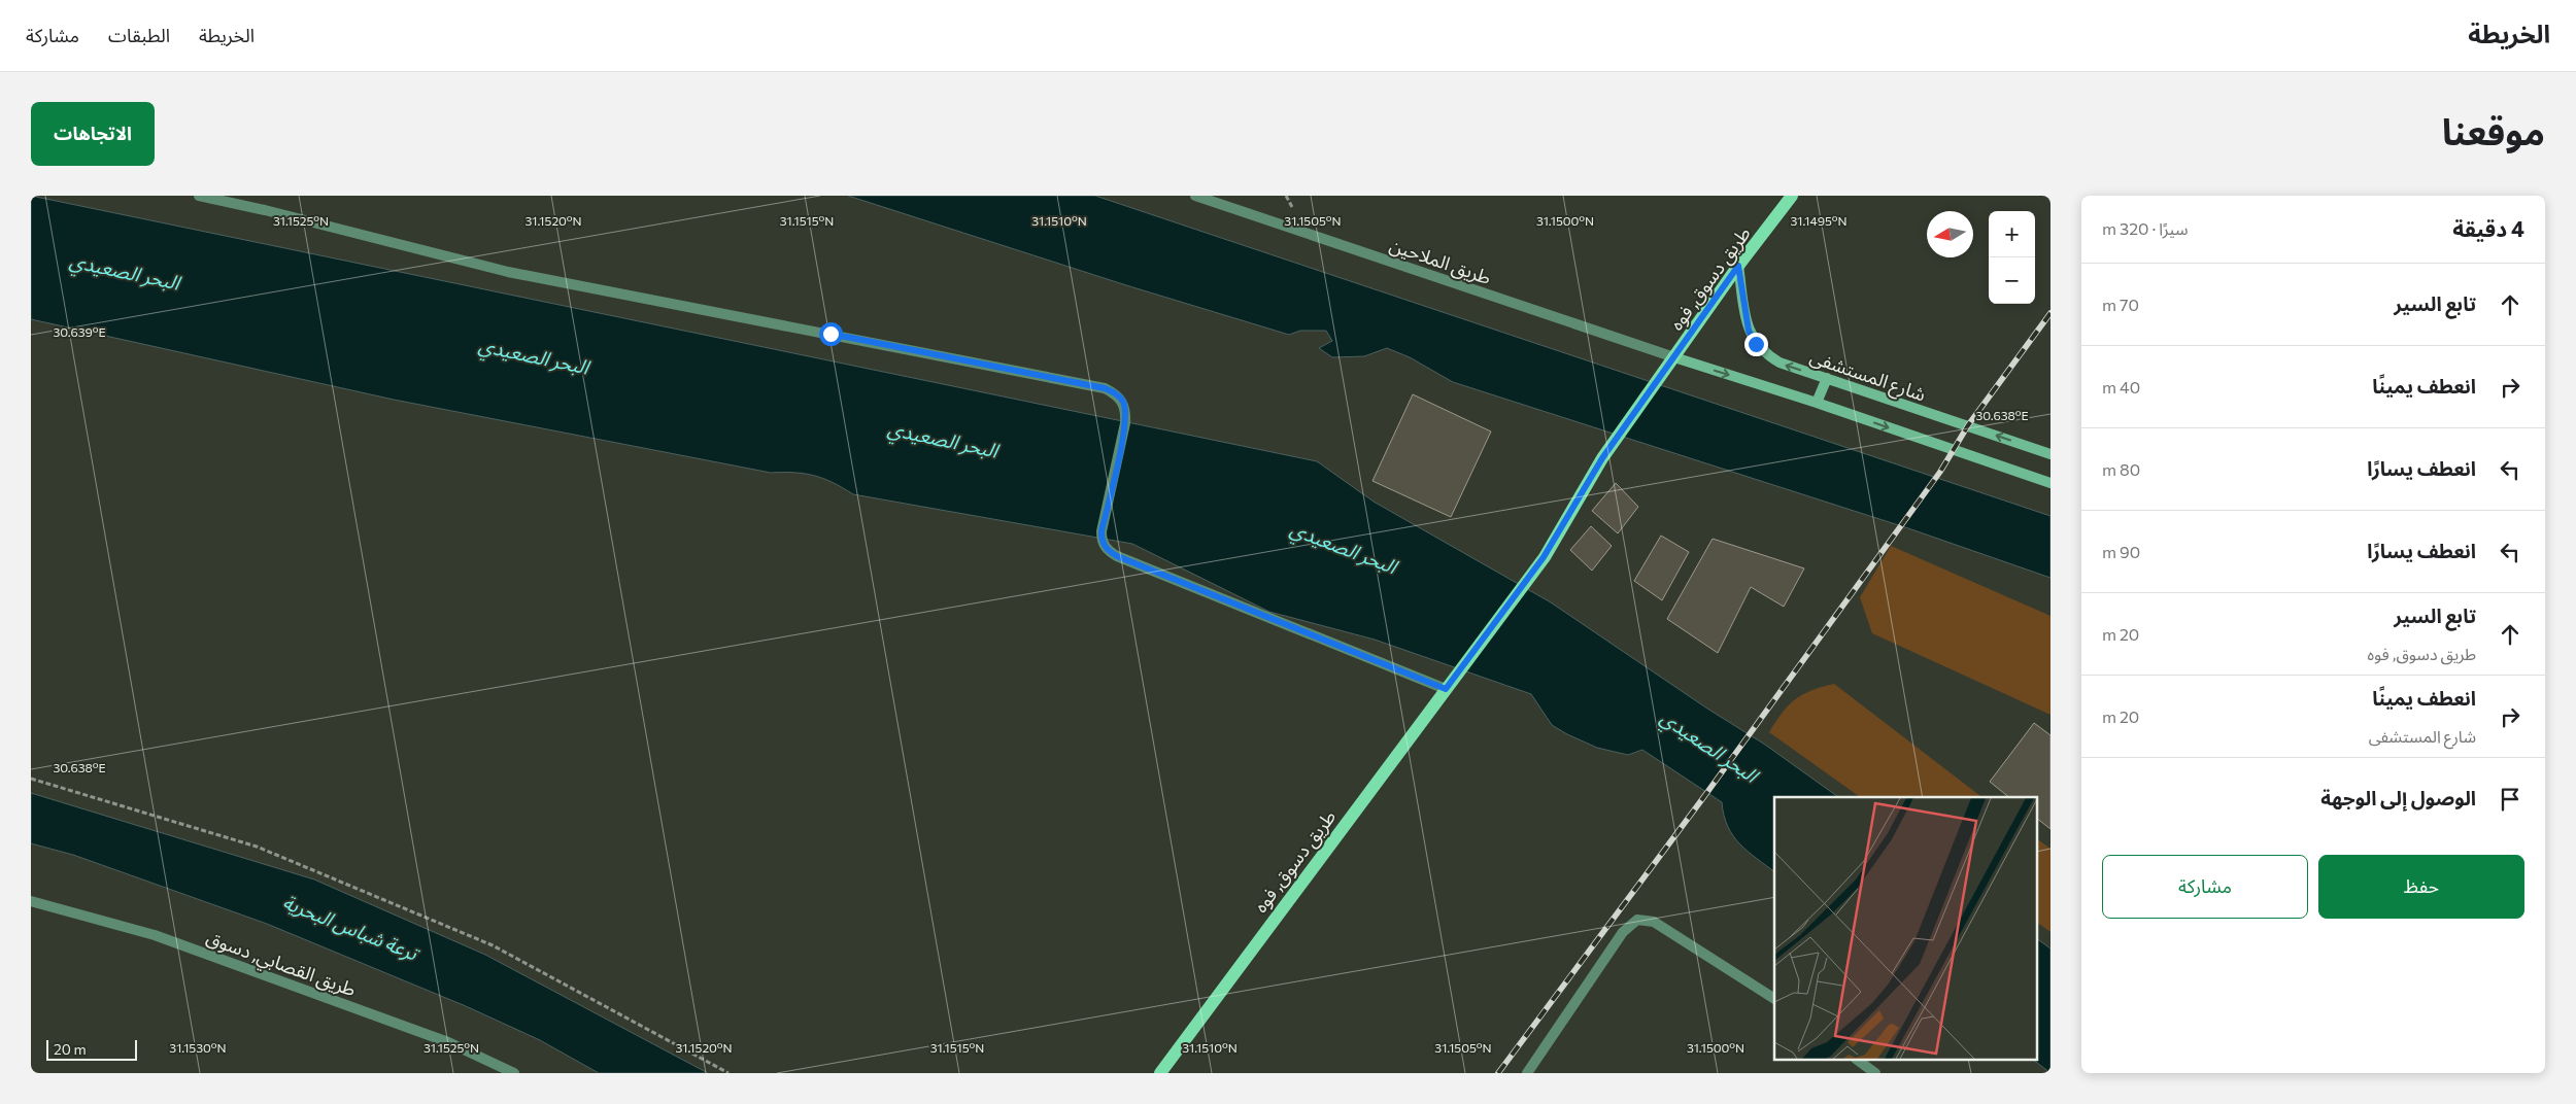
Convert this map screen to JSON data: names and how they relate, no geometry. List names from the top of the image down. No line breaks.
{"streets":{"main road":["طريق دسوق, فوه","شارع المستشفى"],"street":["طريق الملاحين","طريق القصابي, دسوق"]},"crossings":[["طريق الملاحين","طريق دسوق, فوه"],["طريق دسوق, فوه","شارع المستشفى"]],"water":["البحر الصعيدي","ترعة شباس البحرية"],"scale_bar":"20 m","north":"left","page":{"header":"الخريطة","nav":["الخريطة","الطبقات","مشاركة"],"title":"موقعنا","buttons":["الاتجاهات",["حفظ","مشاركة"]],"heading":["4 دقيقة","سيرًا · 320 m"],"map_buttons":["+","−"],"list":[["تابع السير","70 m"],["انعطف يمينًا","40 m"],["انعطف يسارًا","80 m"],["انعطف يسارًا","90 m"],["تابع السير","طريق دسوق, فوه","20 m"],["انعطف يمينًا","شارع المستشفى","20 m"],"الوصول إلى الوجهة"],"scale":"20 m"},"coordinates":["31.1525°N","31.1520°N","31.1515°N","31.1510°N","31.1505°N","31.1500°N","31.1495°N","30.639°E","30.638°E","31.1530°N"]}
